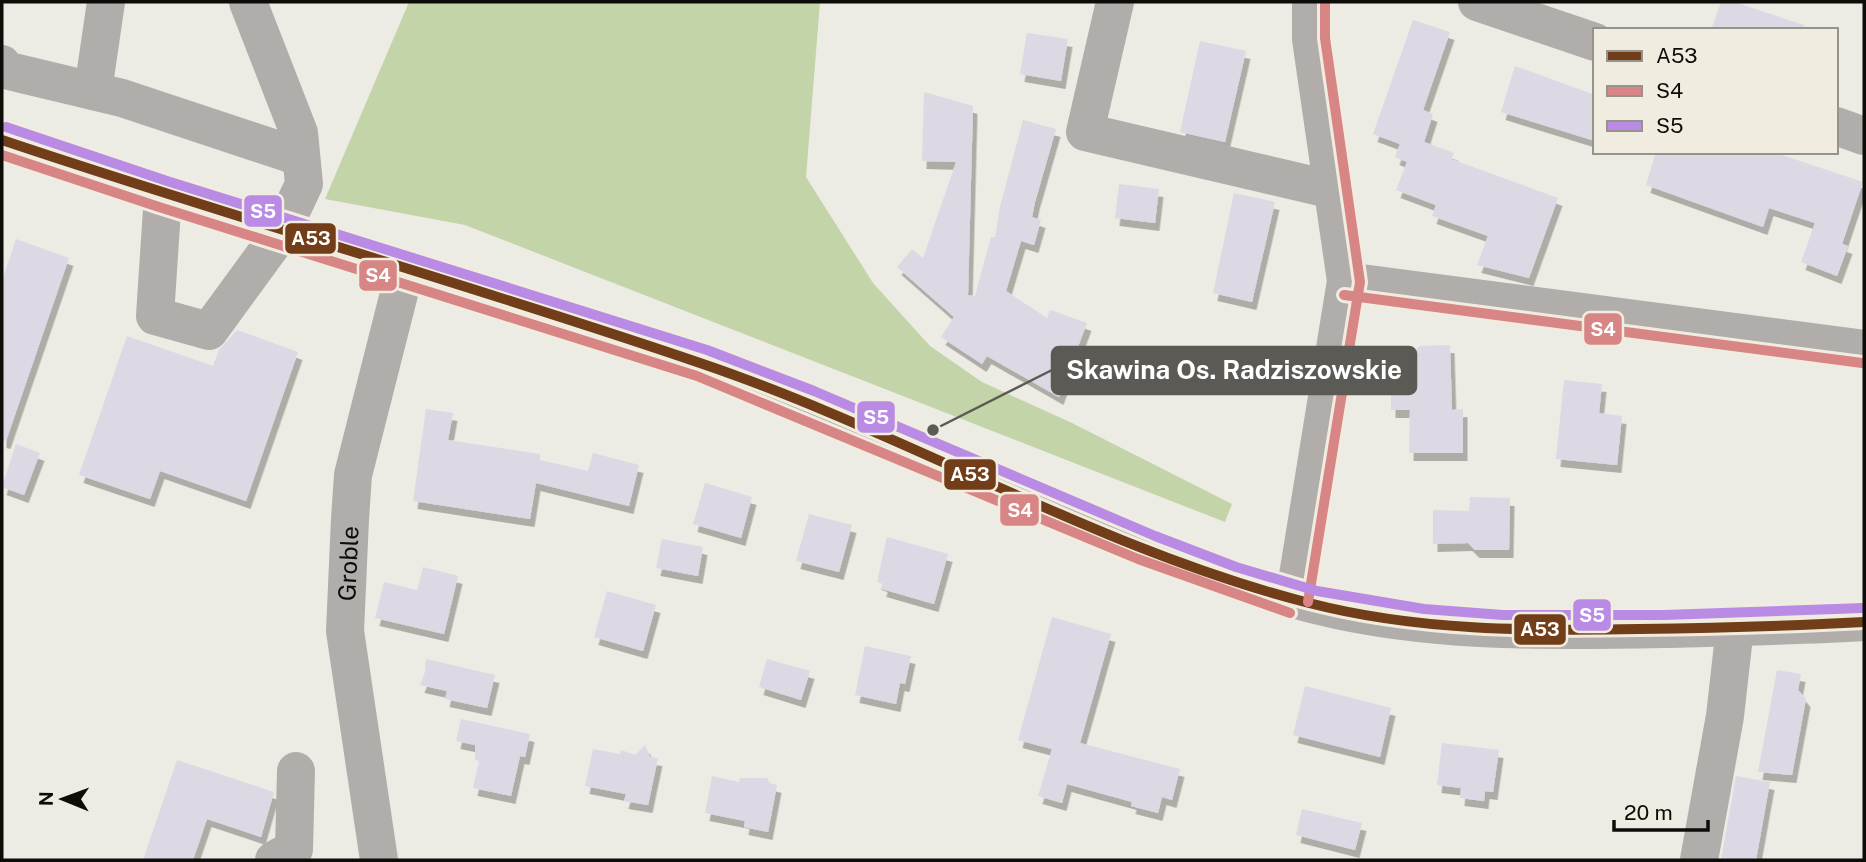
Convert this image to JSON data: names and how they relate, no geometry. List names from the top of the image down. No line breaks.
{"streets":{"street":["Groble"]},"places":["Skawina Os. Radziszowskie"],"lines":["transit line S4","transit line S5","transit line A53"],"legend":["A53","S4","S5"],"scale_bar":"20 m","north":"left"}
